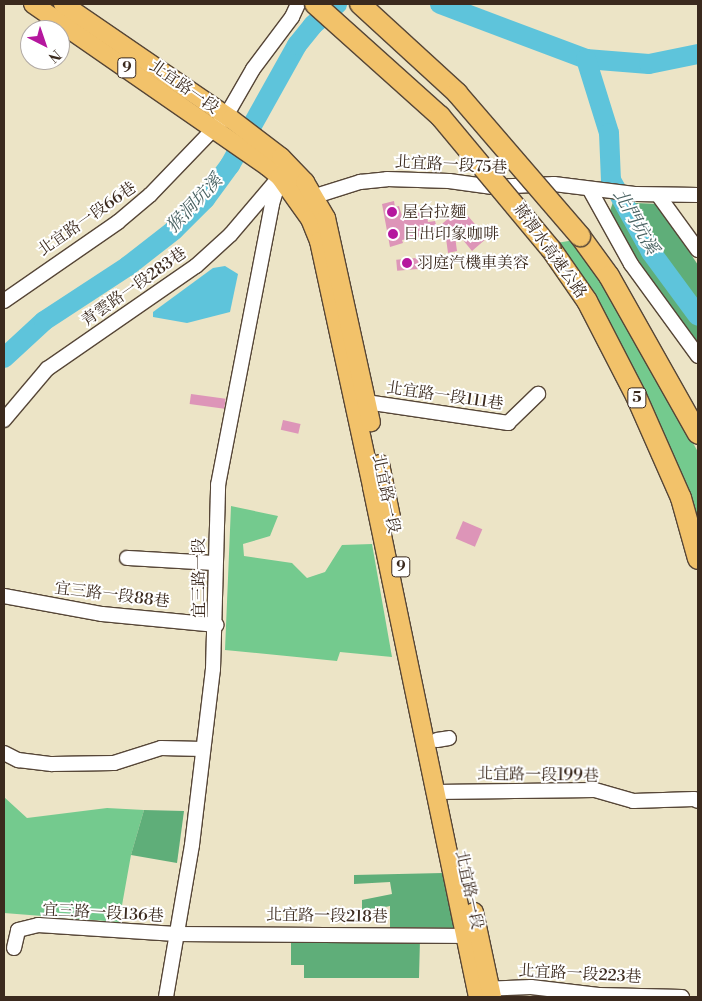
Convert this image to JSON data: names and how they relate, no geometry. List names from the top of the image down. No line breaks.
{"streets":{"highway":["蔣渭水高速公路","5"],"main road":["9","北宜路一段"],"street":["北宜路一段75巷","北宜路一段66巷","青雲路一段283巷","北宜路一段111巷","宜三路一段","宜三路一段88巷","北宜路一段199巷","宜三路一段136巷","北宜路一段218巷","北宜路一段223巷"]},"crossings":[["9","北宜路一段"],["9","北宜路一段66巷"],["9","青雲路一段283巷"],["9","宜三路一段"],["北宜路一段","北宜路一段75巷"],["北宜路一段","北宜路一段66巷"],["北宜路一段","青雲路一段283巷"],["北宜路一段","北宜路一段111巷"],["北宜路一段","宜三路一段"],["北宜路一段","北宜路一段199巷"],["北宜路一段","北宜路一段218巷"],["北宜路一段","北宜路一段223巷"],["北宜路一段66巷","蔣渭水高速公路"],["青雲路一段283巷","宜三路一段"],["宜三路一段","宜三路一段88巷"],["宜三路一段","宜三路一段136巷"],["宜三路一段","北宜路一段218巷"],["宜三路一段136巷","北宜路一段218巷"]],"water":["猴洞坑溪","北門坑溪"],"places":["屋台拉麵","日出印象咖啡","羽庭汽機車美容"],"north":"bottom right"}
